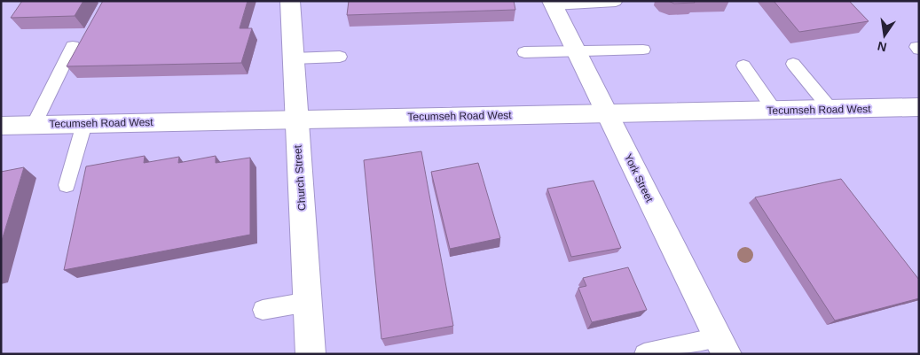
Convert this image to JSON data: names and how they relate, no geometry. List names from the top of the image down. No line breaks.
{"streets":{"main road":["Tecumseh Road West","Church Street","York Street"]},"crossings":[["Tecumseh Road West","Church Street"],["Tecumseh Road West","York Street"]],"north":"bottom"}
